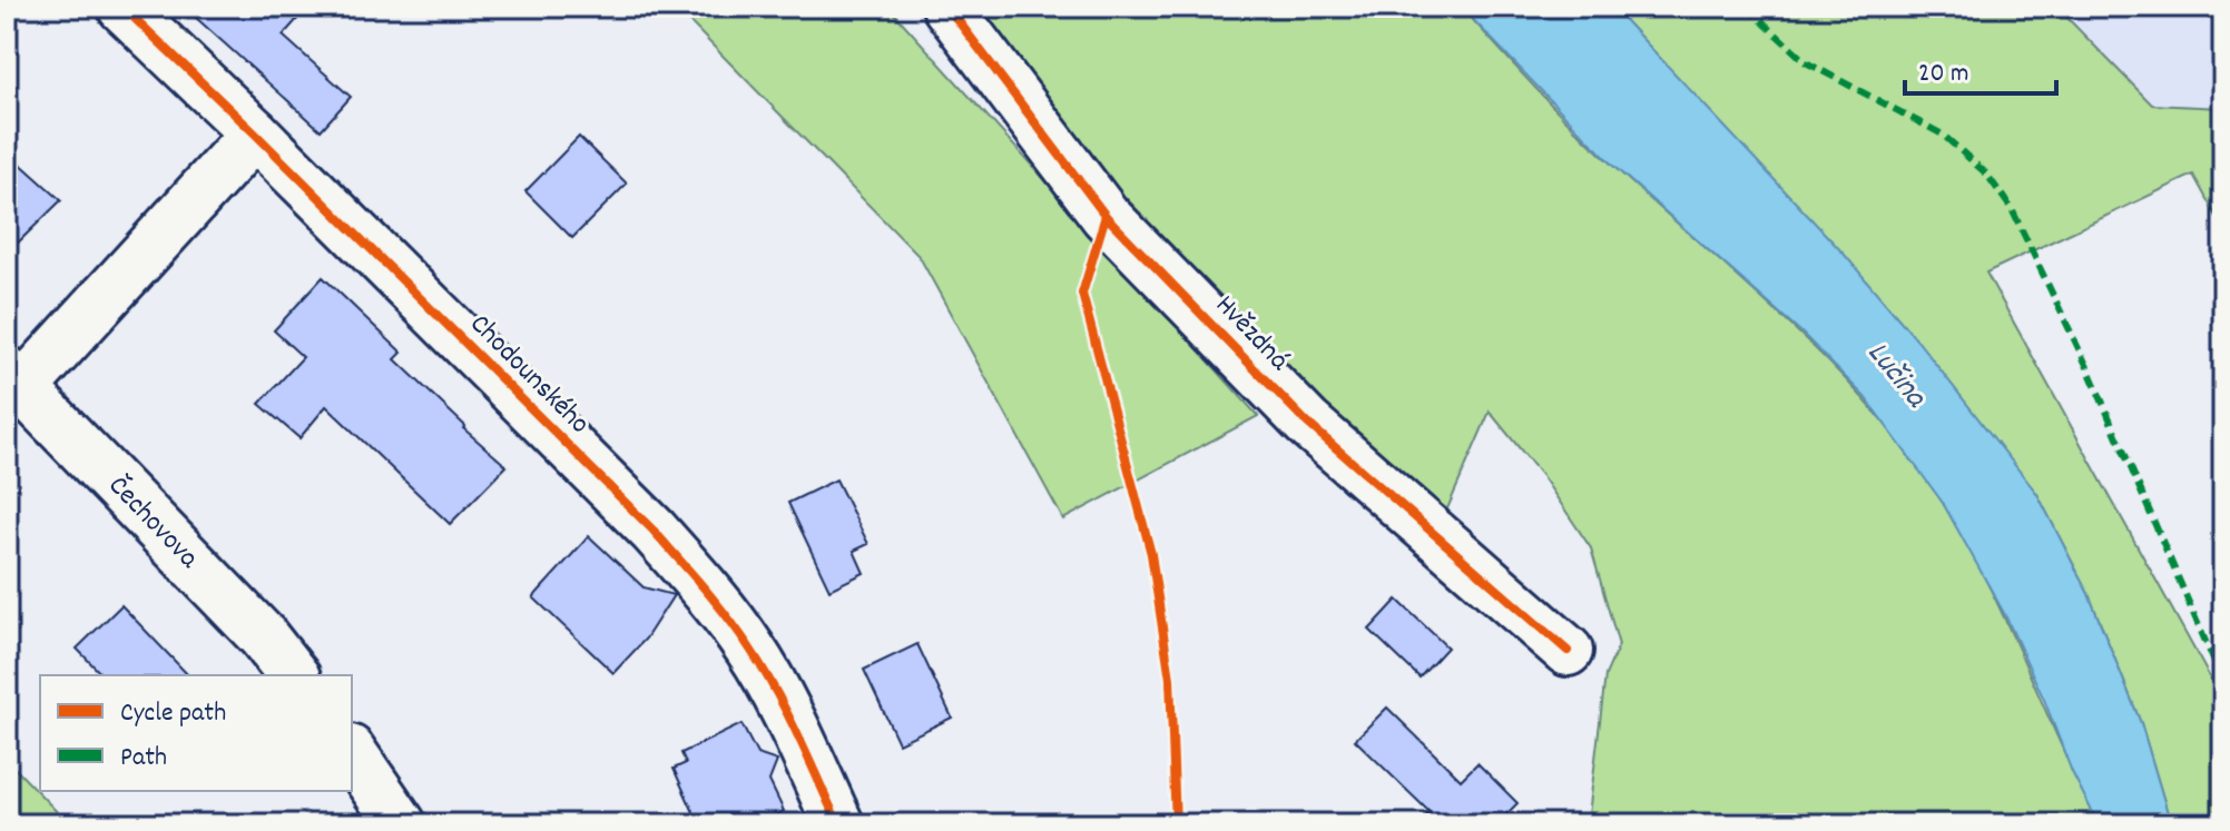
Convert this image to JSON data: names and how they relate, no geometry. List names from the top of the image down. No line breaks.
{"streets":{"street":["Hvězdná","Chodounského","Čechovova"]},"water":["Lučina"],"legend":["Cycle path","Path"],"scale_bar":"20 m"}
